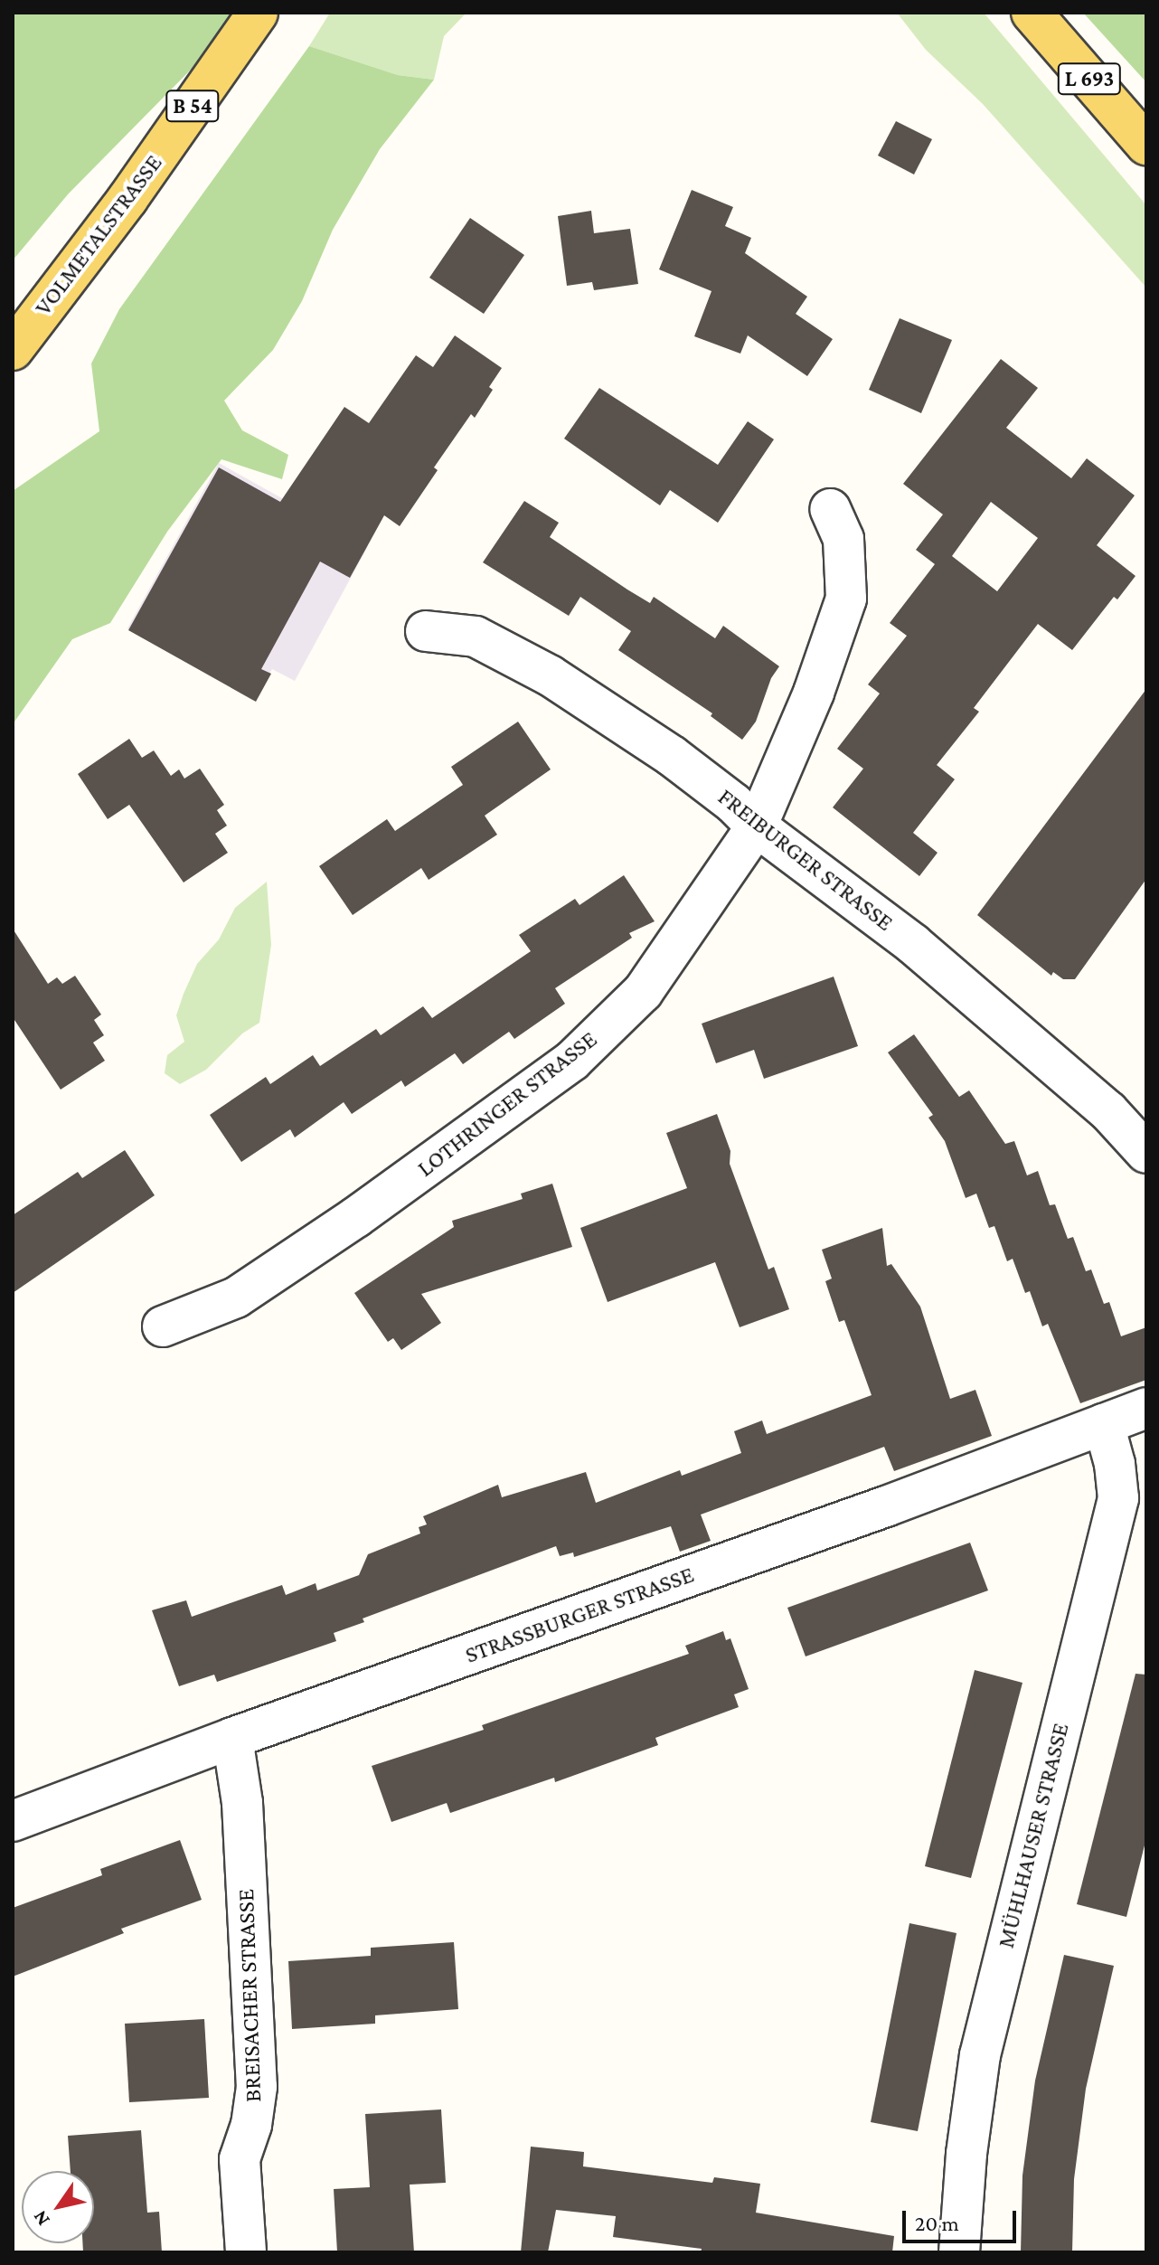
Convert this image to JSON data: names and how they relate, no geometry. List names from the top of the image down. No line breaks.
{"streets":{"main road":["L 693","B 54","VOLMETALSTRASSE"],"street":["FREIBURGER STRASSE","LOTHRINGER STRASSE","STRASSBURGER STRASSE","MÜHLHAUSER STRASSE","BREISACHER STRASSE"]},"crossings":[["FREIBURGER STRASSE","LOTHRINGER STRASSE"],["STRASSBURGER STRASSE","MÜHLHAUSER STRASSE"],["STRASSBURGER STRASSE","BREISACHER STRASSE"]],"scale_bar":"20 m","north":"bottom left"}
